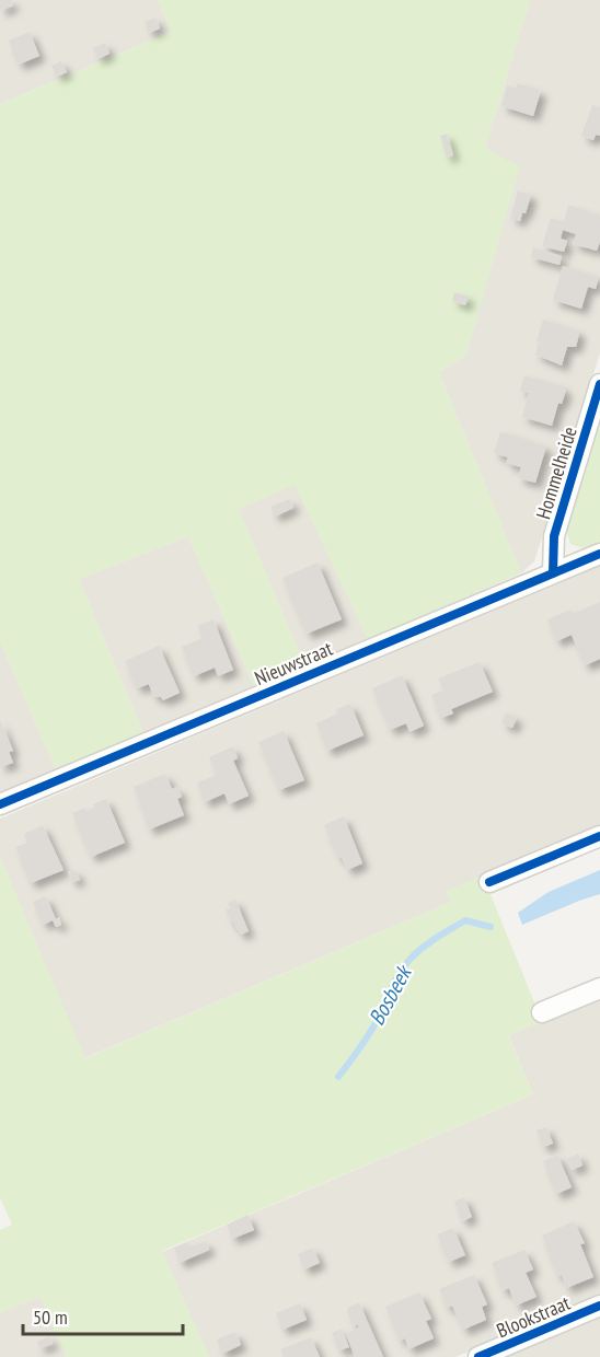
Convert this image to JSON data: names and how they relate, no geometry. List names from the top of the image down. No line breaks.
{"streets":{"street":["Hommelheide","Nieuwstraat","Blookstraat"]},"crossings":[["Hommelheide","Nieuwstraat"]],"water":["Bosbeek"],"scale_bar":"50 m"}
